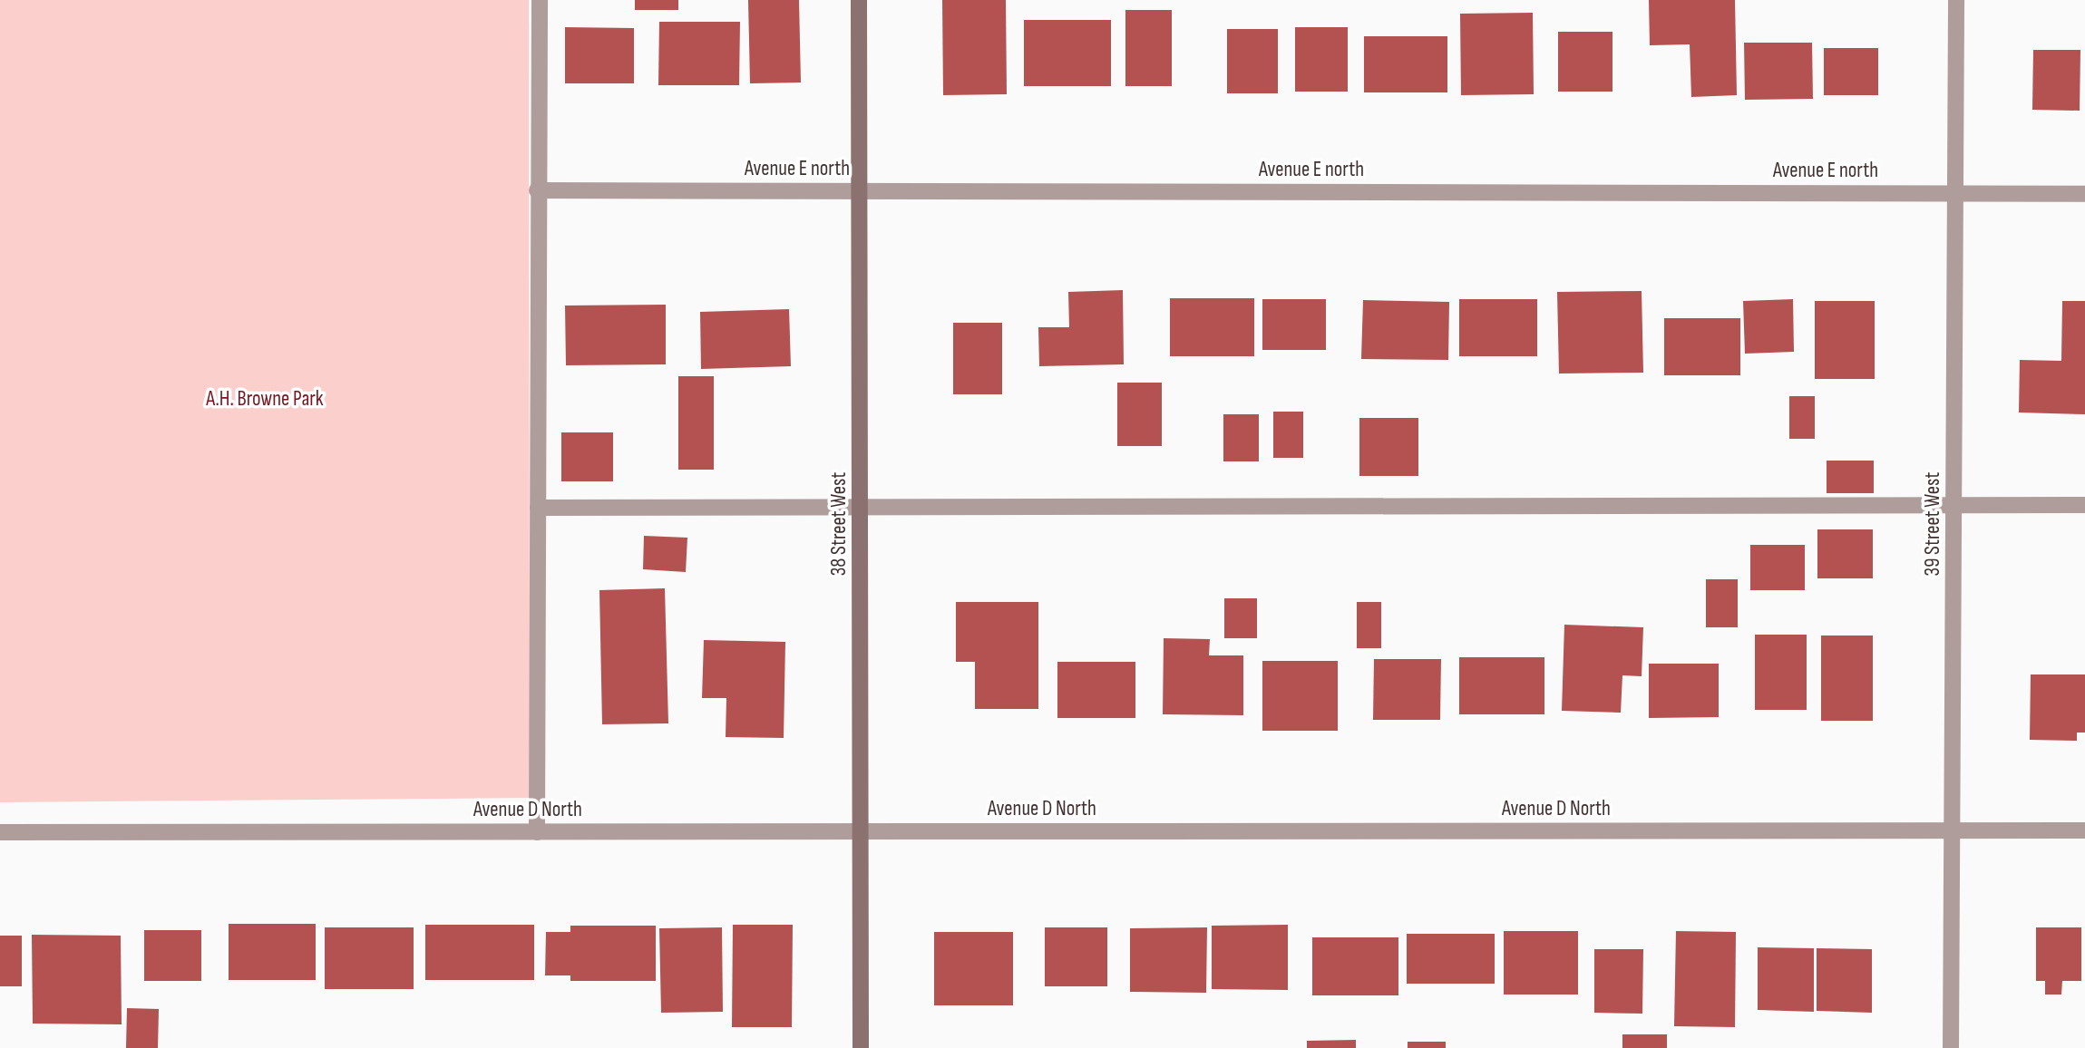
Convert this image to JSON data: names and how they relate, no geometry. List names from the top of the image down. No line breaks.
{"streets":{"street":["Avenue E north","38 Street West","39 Street West","Avenue D North"]},"crossings":[["Avenue E north","38 Street West"],["Avenue E north","39 Street West"],["38 Street West","Avenue D North"],["39 Street West","Avenue D North"]],"parks":["A.H. Browne Park"]}
